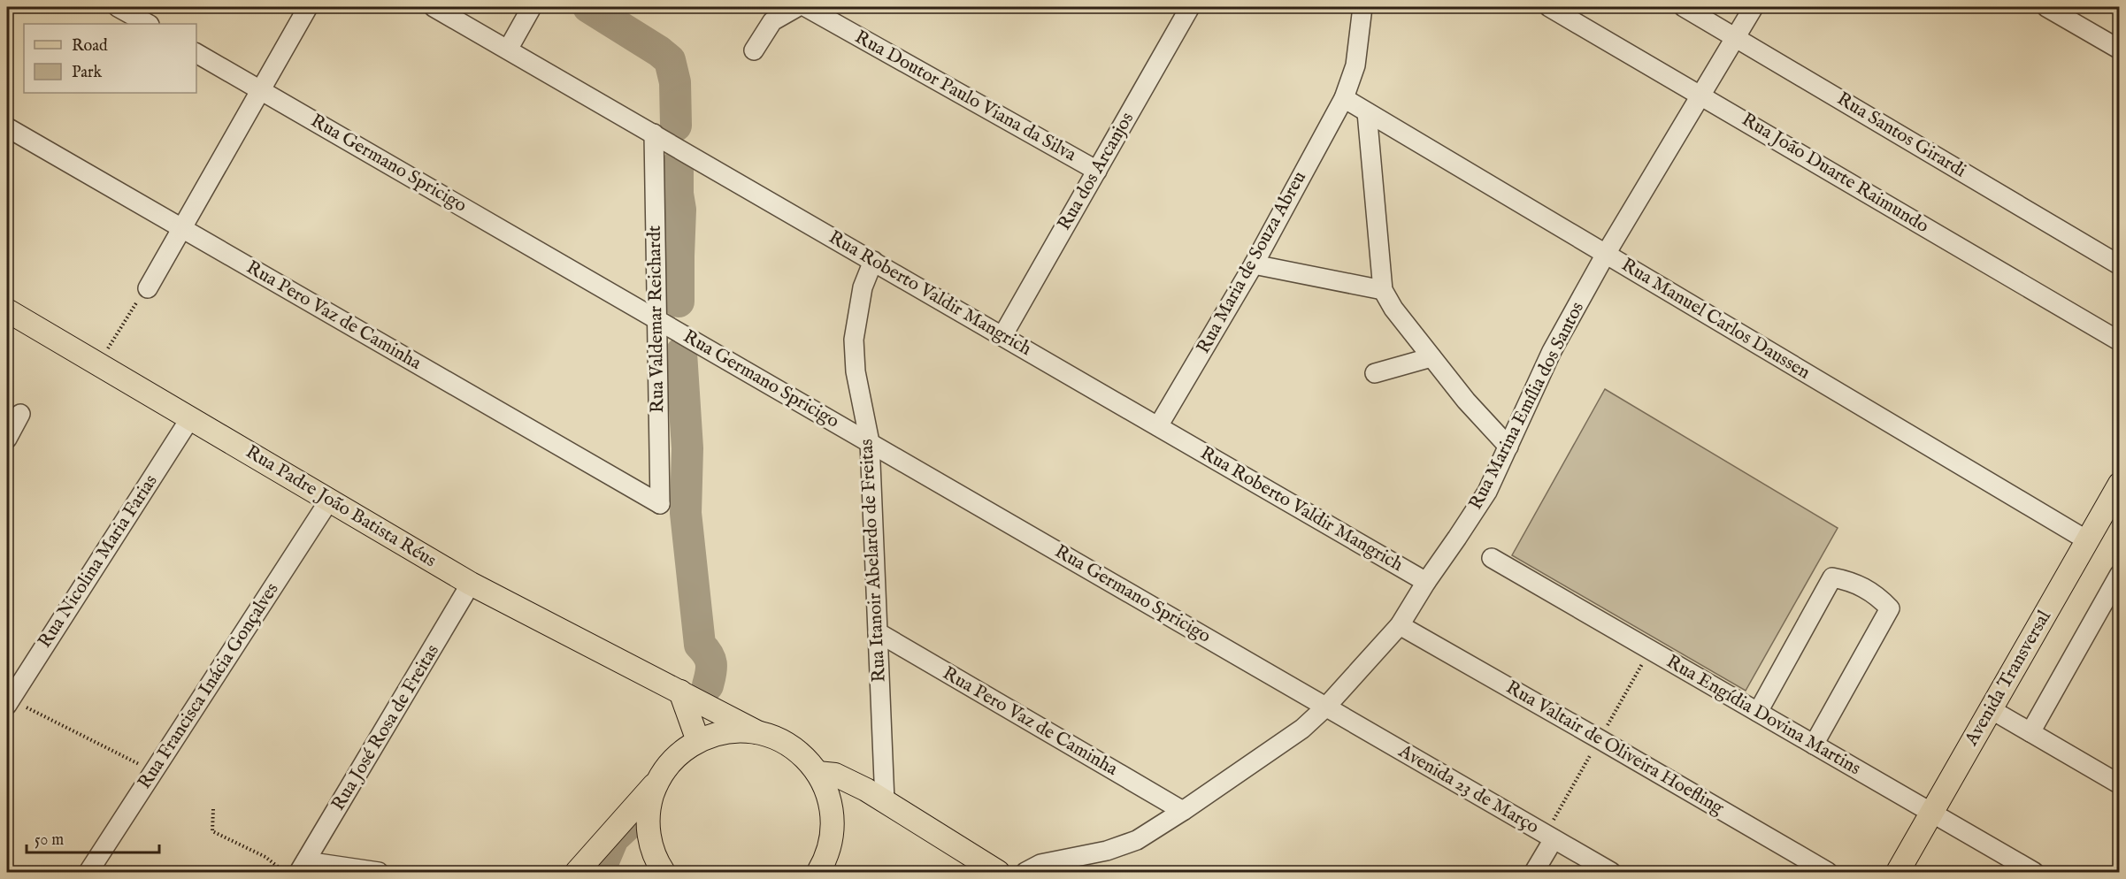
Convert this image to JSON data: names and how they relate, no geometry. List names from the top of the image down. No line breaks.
{"streets":{"main road":["Rua Padre João Batista Réus","Avenida Transversal"],"street":["Rua Doutor Paulo Viana da Silva","Rua Santos Girardi","Rua Germano Spricigo","Rua dos Arcanjos","Rua João Duarte Raimundo","Rua Maria de Souza Abreu","Rua Roberto Valdir Mangrich","Rua Pero Vaz de Caminha","Rua Valdemar Reichardt","Rua Manuel Carlos Daussen","Rua Marina Emília dos Santos","Rua Itanoir Abelardo de Freitas","Rua Nicolina Maria Farias","Rua Francisca Inácia Gonçalves","Rua Engídia Dovina Martins","Rua José Rosa de Freitas","Rua Valtair de Oliveira Hoefling","Avenida 23 de Março"]},"crossings":[["Rua Doutor Paulo Viana da Silva","Rua dos Arcanjos"],["Rua Santos Girardi","Rua Marina Emília dos Santos"],["Rua Germano Spricigo","Rua Valdemar Reichardt"],["Rua Germano Spricigo","Rua Marina Emília dos Santos"],["Rua Germano Spricigo","Rua Itanoir Abelardo de Freitas"],["Rua Germano Spricigo","Avenida 23 de Março"],["Rua dos Arcanjos","Rua Roberto Valdir Mangrich"],["Rua João Duarte Raimundo","Rua Marina Emília dos Santos"],["Rua Maria de Souza Abreu","Rua Roberto Valdir Mangrich"],["Rua Maria de Souza Abreu","Rua Manuel Carlos Daussen"],["Rua Roberto Valdir Mangrich","Rua Valdemar Reichardt"],["Rua Roberto Valdir Mangrich","Rua Marina Emília dos Santos"],["Rua Roberto Valdir Mangrich","Rua Itanoir Abelardo de Freitas"],["Rua Pero Vaz de Caminha","Rua Valdemar Reichardt"],["Rua Pero Vaz de Caminha","Rua Marina Emília dos Santos"],["Rua Pero Vaz de Caminha","Rua Itanoir Abelardo de Freitas"],["Rua Manuel Carlos Daussen","Rua Marina Emília dos Santos"],["Rua Manuel Carlos Daussen","Avenida Transversal"],["Rua Marina Emília dos Santos","Rua Valtair de Oliveira Hoefling"],["Rua Marina Emília dos Santos","Avenida 23 de Março"],["Rua Padre João Batista Réus","Rua Nicolina Maria Farias"],["Rua Padre João Batista Réus","Rua Francisca Inácia Gonçalves"],["Rua Padre João Batista Réus","Rua José Rosa de Freitas"],["Avenida Transversal","Rua Engídia Dovina Martins"]],"legend":["Road","Park"],"scale_bar":"50 m"}
